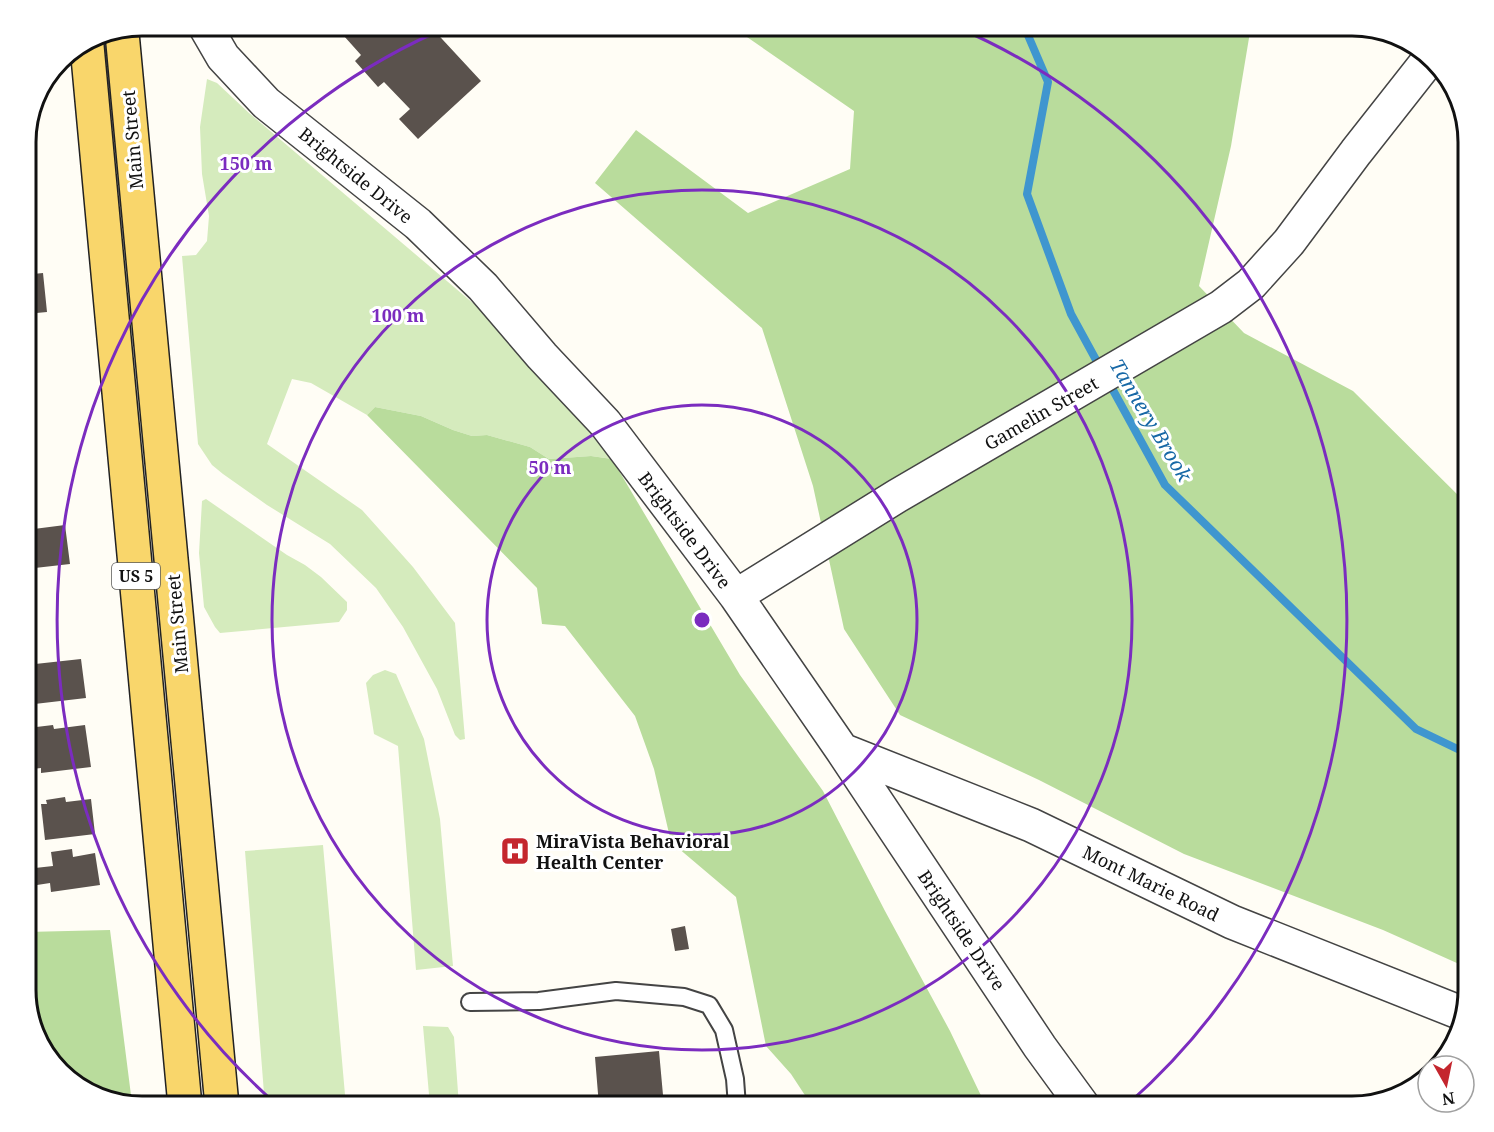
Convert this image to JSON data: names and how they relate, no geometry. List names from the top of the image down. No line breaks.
{"streets":{"main road":["Main Street","US 5"],"street":["Brightside Drive","Gamelin Street","Mont Marie Road"]},"crossings":[["Brightside Drive","Gamelin Street"],["Brightside Drive","Mont Marie Road"]],"water":["Tannery Brook"],"places":{"hospital":["MiraVista Behavioral Health Center"]},"north":"bottom","rings":["150 m","100 m","50 m"]}
